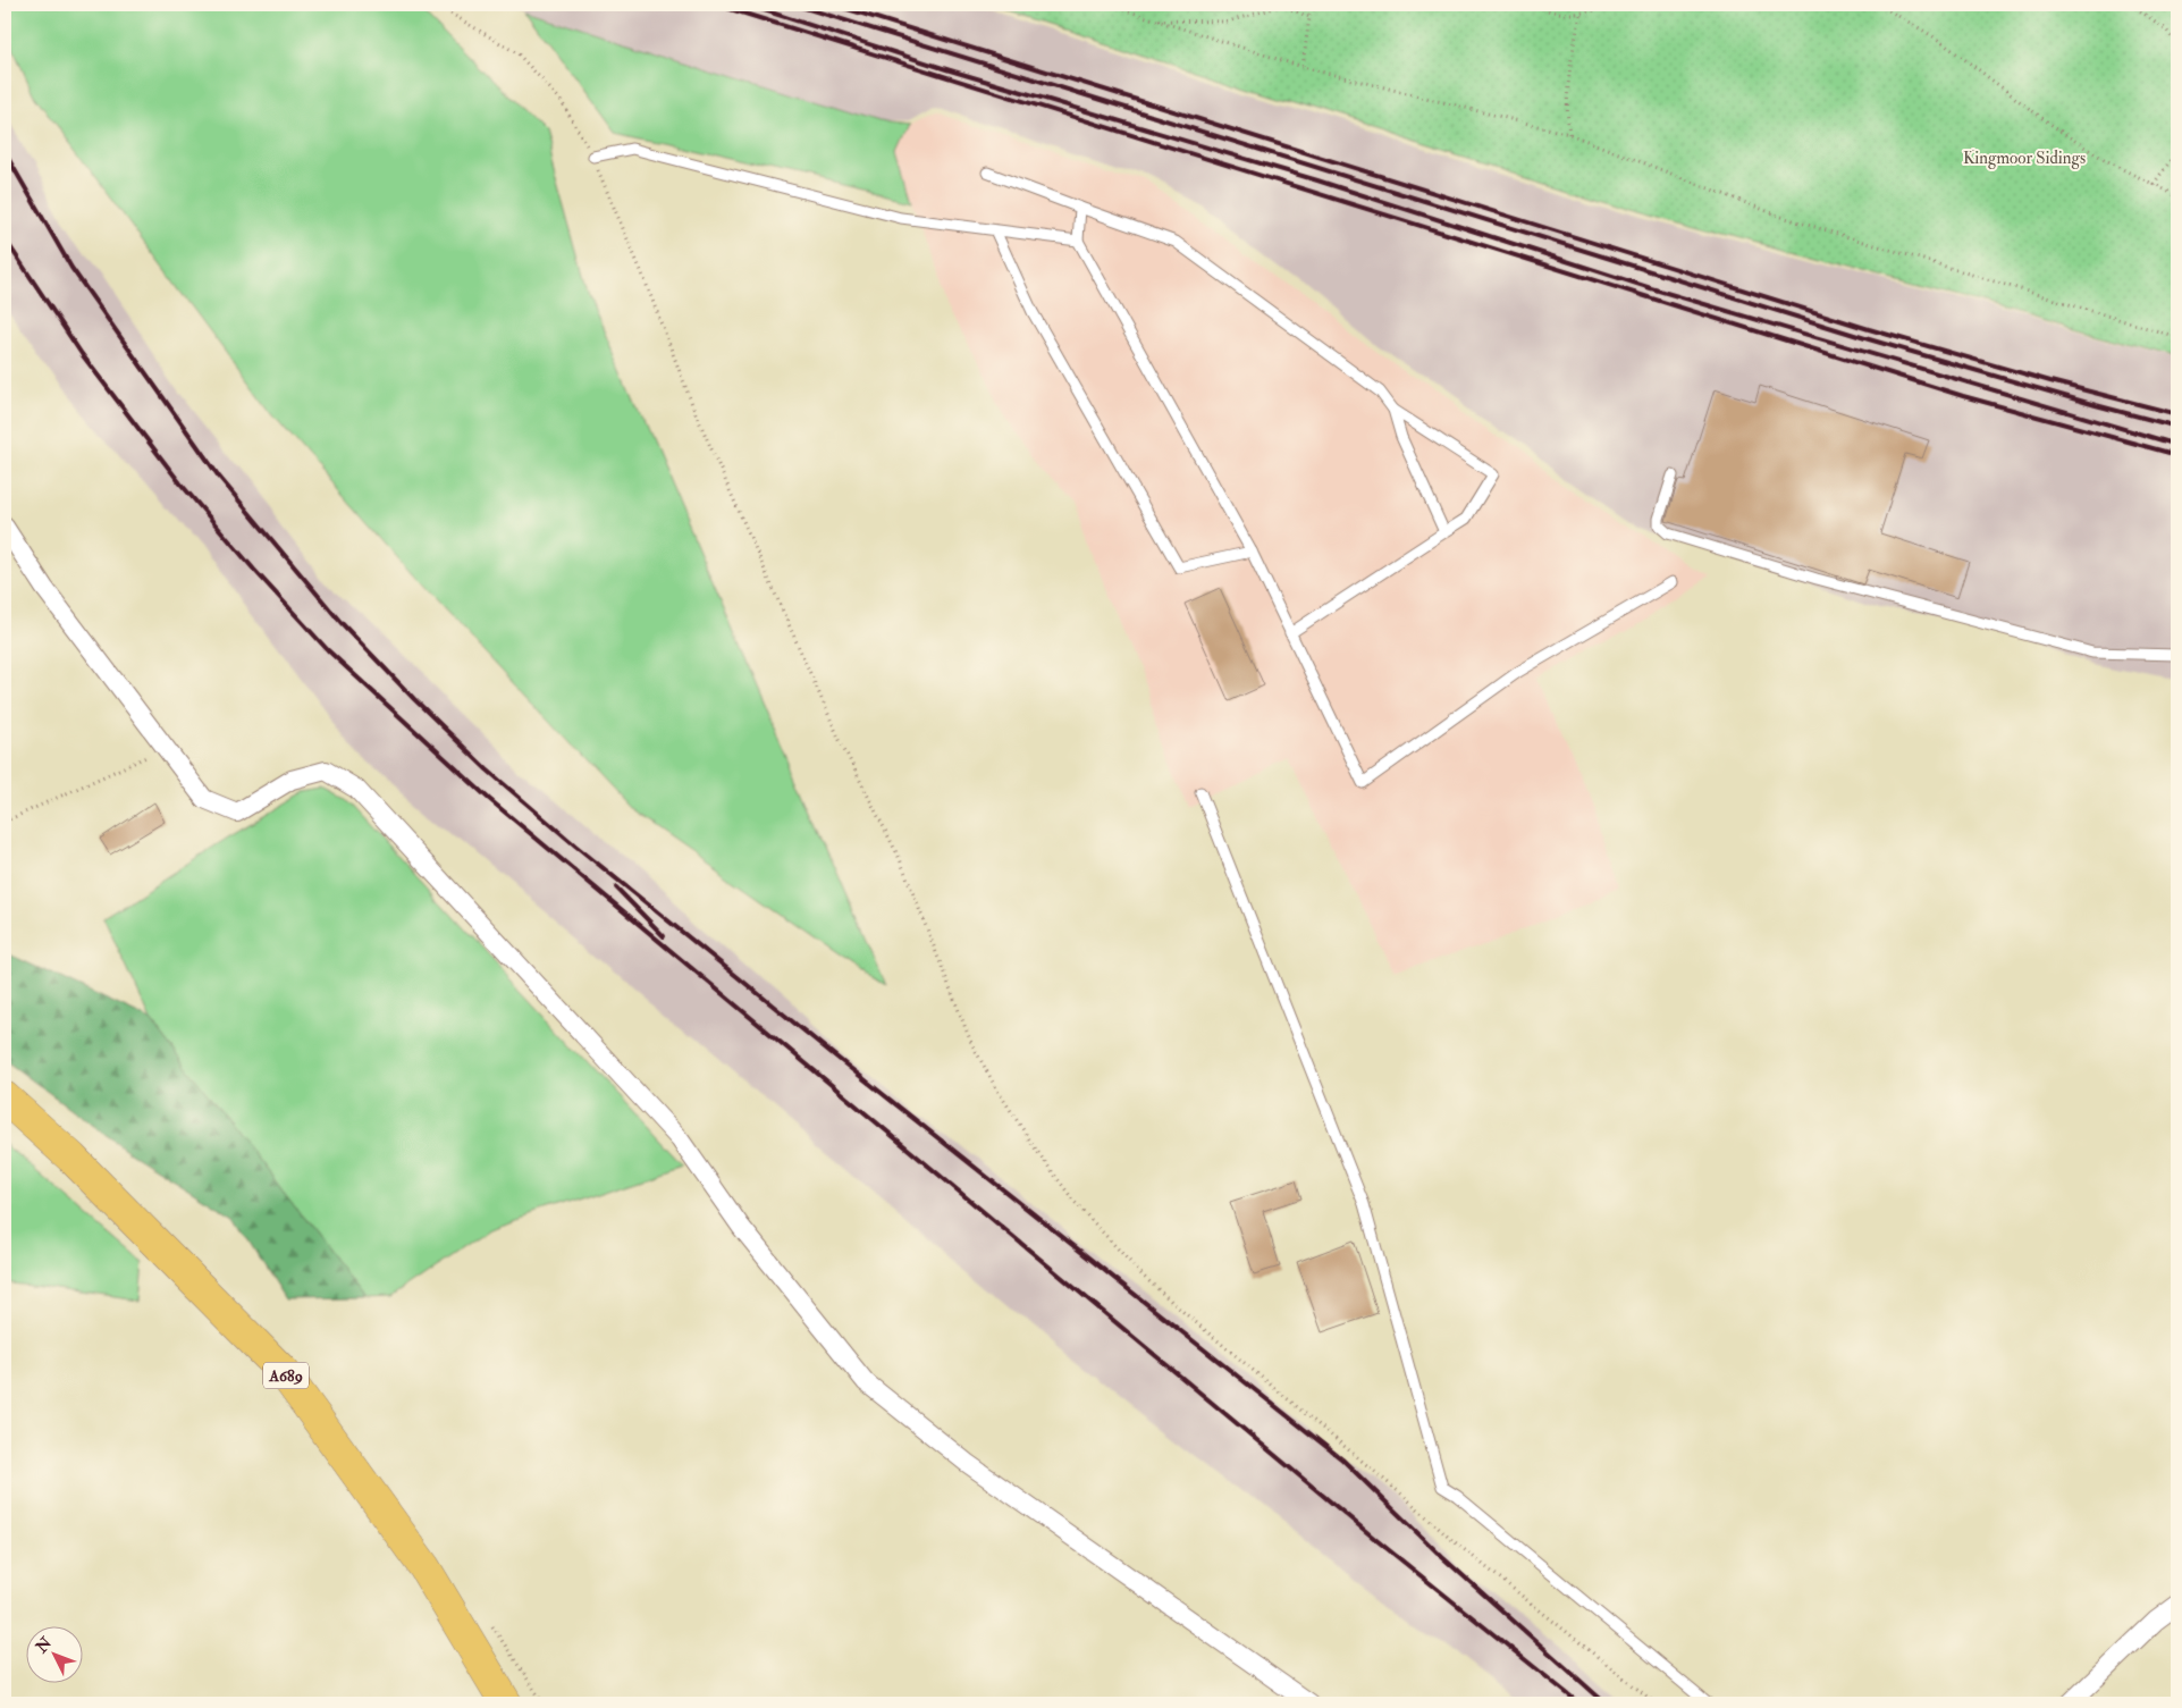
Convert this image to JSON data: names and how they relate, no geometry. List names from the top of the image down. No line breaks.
{"streets":{"highway":["A689"]},"parks":["Kingmoor Sidings"],"north":"top left"}
